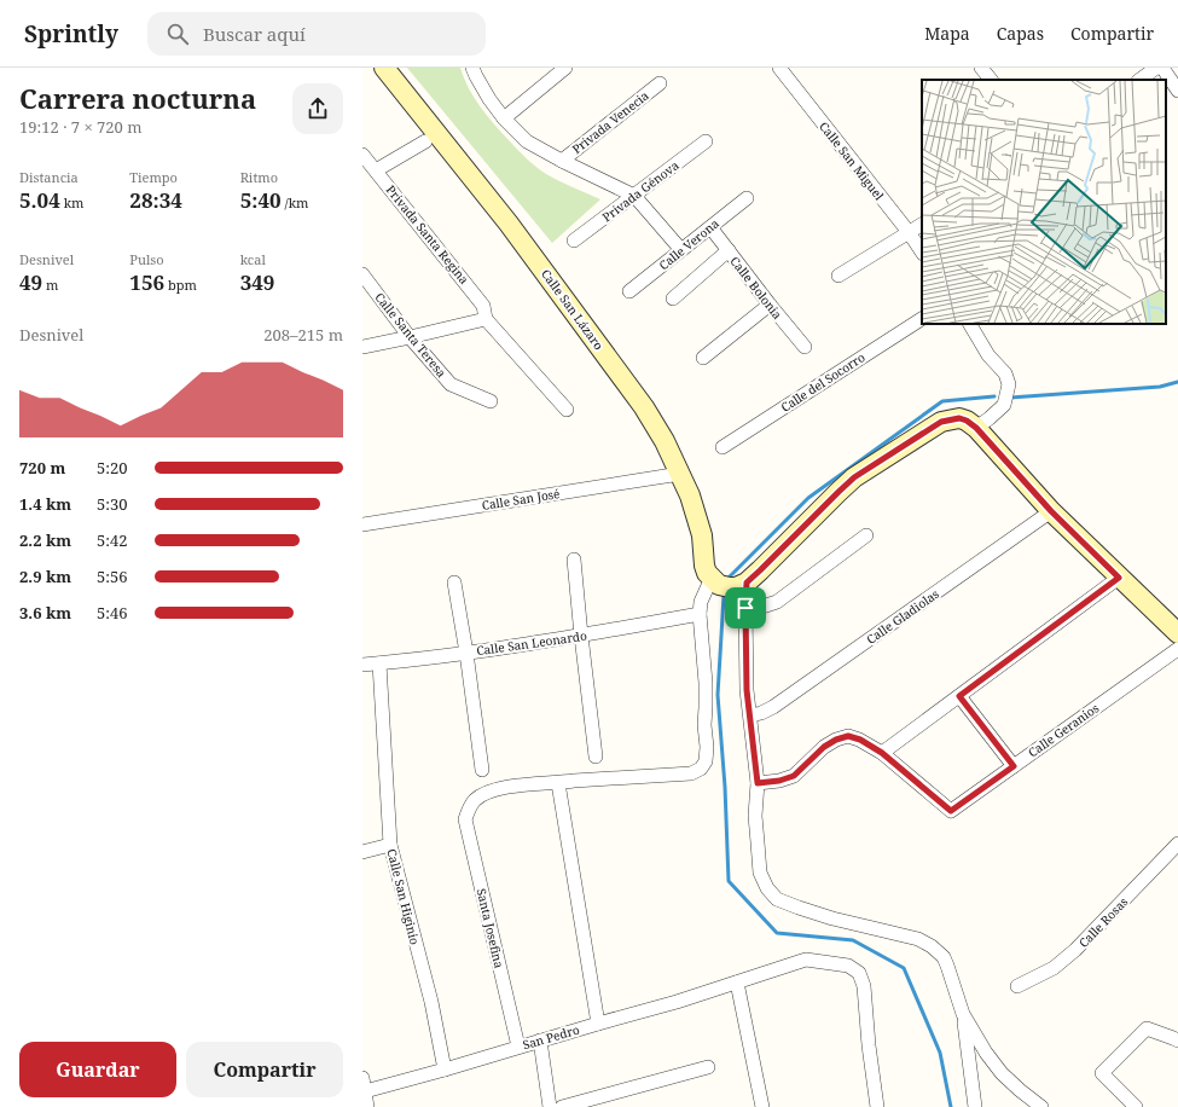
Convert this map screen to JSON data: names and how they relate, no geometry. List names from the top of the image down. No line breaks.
{"streets":{"main road":["Calle San Lázaro"],"street":["Privada Venecia","Calle San Miguel","Privada Génova","Privada Santa Regina","Calle Verona","Calle Bolonia","Calle Santa Teresa","Calle del Socorro","Calle San José","Calle Gladiolas","Calle San Leonardo","Calle Geranios","Calle San Higinio","Calle Rosas","Santa Josefina","San Pedro"]},"crossings":[["Calle Verona","Calle Bolonia"],["Calle San Lázaro","Calle San José"],["Calle San Leonardo","Calle San Higinio"],["Calle San Higinio","San Pedro"],["Santa Josefina","San Pedro"]],"page":{"header":"Sprintly","search":"Buscar aquí","nav":["Mapa","Capas","Compartir"],"heading":["Carrera nocturna","19:12 · 7 × 720 m"],"stats":[["Distancia","5.04 km"],["Tiempo","28:34"],["Ritmo","5:40 /km"],["Desnivel","49 m"],["Pulso","156 bpm"],["kcal","349"]],"chart":["Desnivel","208–215 m"],"list":[{"name":"720 m","note":"5:20"},{"name":"1.4 km","note":"5:30"},{"name":"2.2 km","note":"5:42"},{"name":"2.9 km","note":"5:56"},{"name":"3.6 km","note":"5:46"}],"buttons":["Guardar","Compartir"]}}
